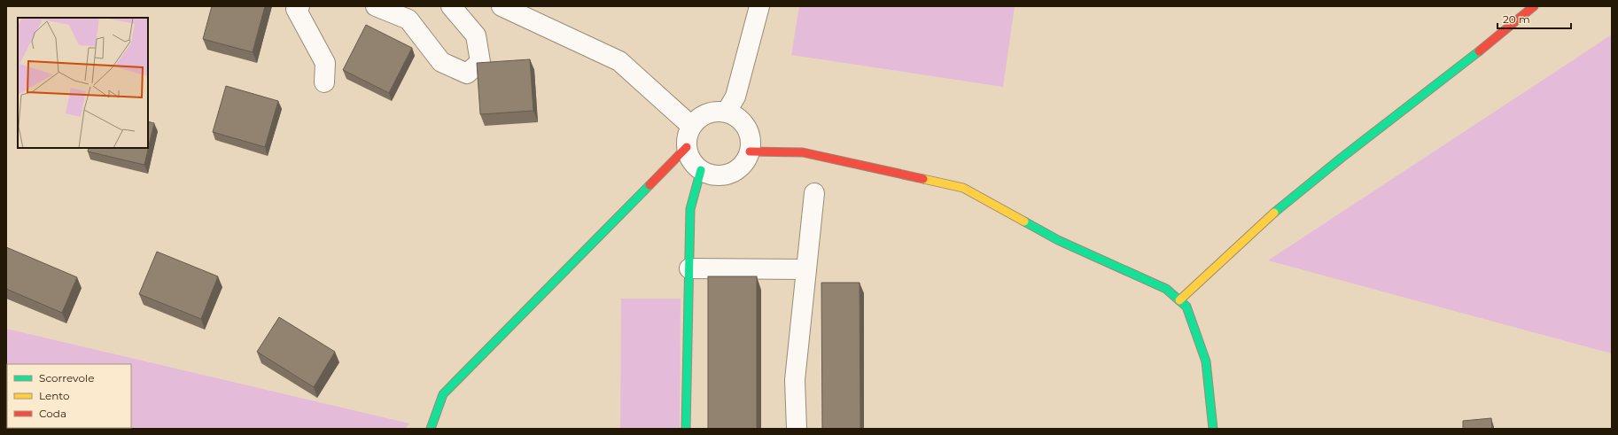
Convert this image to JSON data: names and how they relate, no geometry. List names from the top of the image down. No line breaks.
{"legend":["Scorrevole","Lento","Coda"],"scale_bar":"20 m"}
